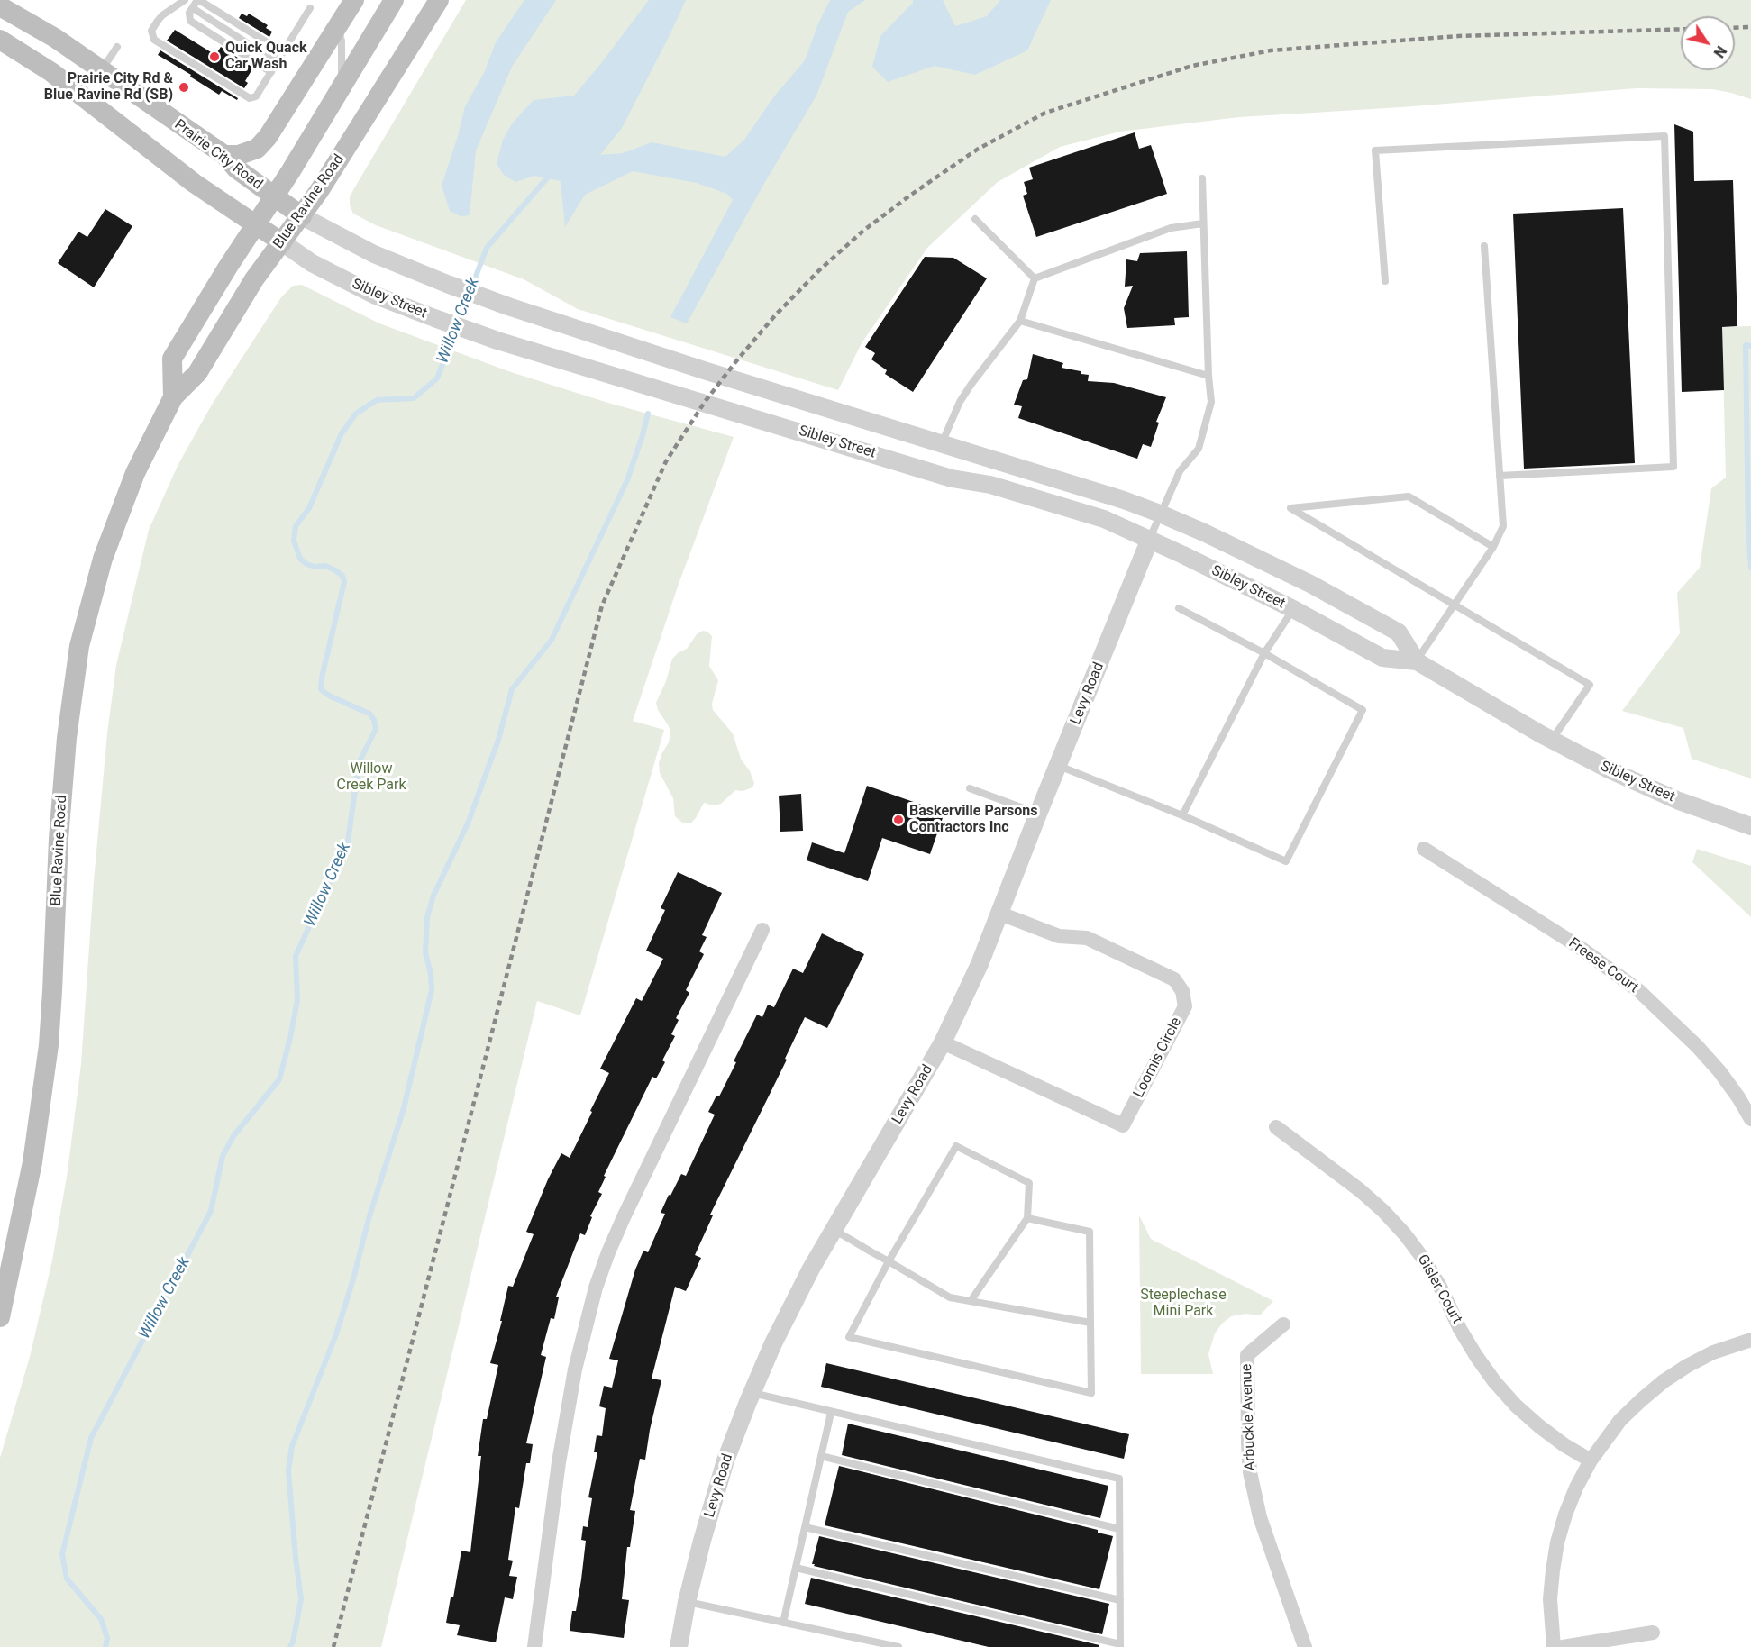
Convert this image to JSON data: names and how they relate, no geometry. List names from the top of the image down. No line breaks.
{"streets":{"main road":["Prairie City Road","Blue Ravine Road","Sibley Street"],"street":["Levy Road","Freese Court","Loomis Circle","Gisler Court","Arbuckle Avenue"]},"crossings":[["Prairie City Road","Blue Ravine Road"],["Prairie City Road","Sibley Street"],["Blue Ravine Road","Sibley Street"],["Sibley Street","Levy Road"],["Levy Road","Loomis Circle"]],"water":["Willow Creek"],"parks":["Willow Creek Park","Steeplechase Mini Park"],"places":["Quick Quack Car Wash","Prairie City Rd & Blue Ravine Rd (SB)","Baskerville Parsons Contractors Inc"],"north":"bottom right"}
